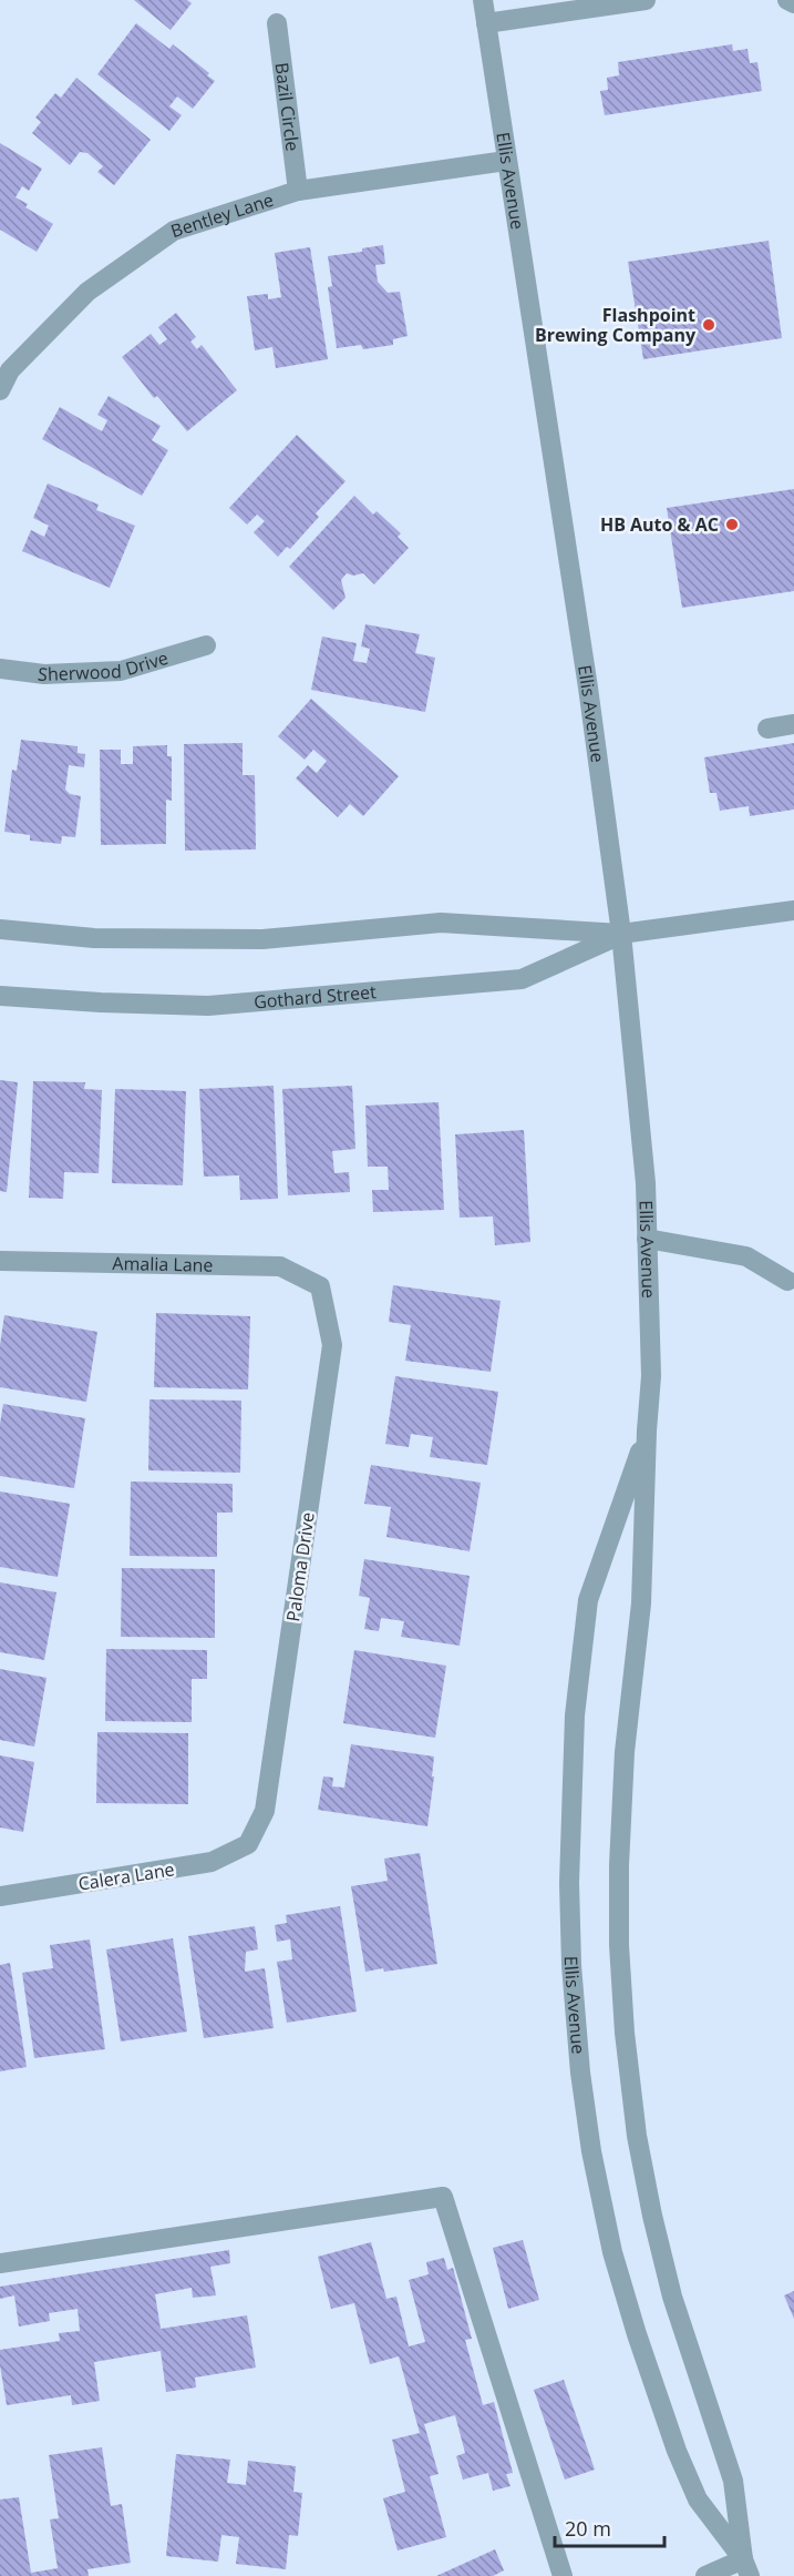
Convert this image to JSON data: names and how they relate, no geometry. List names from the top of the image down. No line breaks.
{"streets":{"street":["Bazil Circle","Ellis Avenue","Bentley Lane","Sherwood Drive","Gothard Street","Amalia Lane","Paloma Drive","Calera Lane"]},"crossings":[["Bazil Circle","Bentley Lane"],["Ellis Avenue","Bentley Lane"],["Ellis Avenue","Gothard Street"],["Amalia Lane","Paloma Drive"],["Paloma Drive","Calera Lane"]],"places":["Flashpoint Brewing Company","HB Auto & AC"],"scale_bar":"20 m"}
